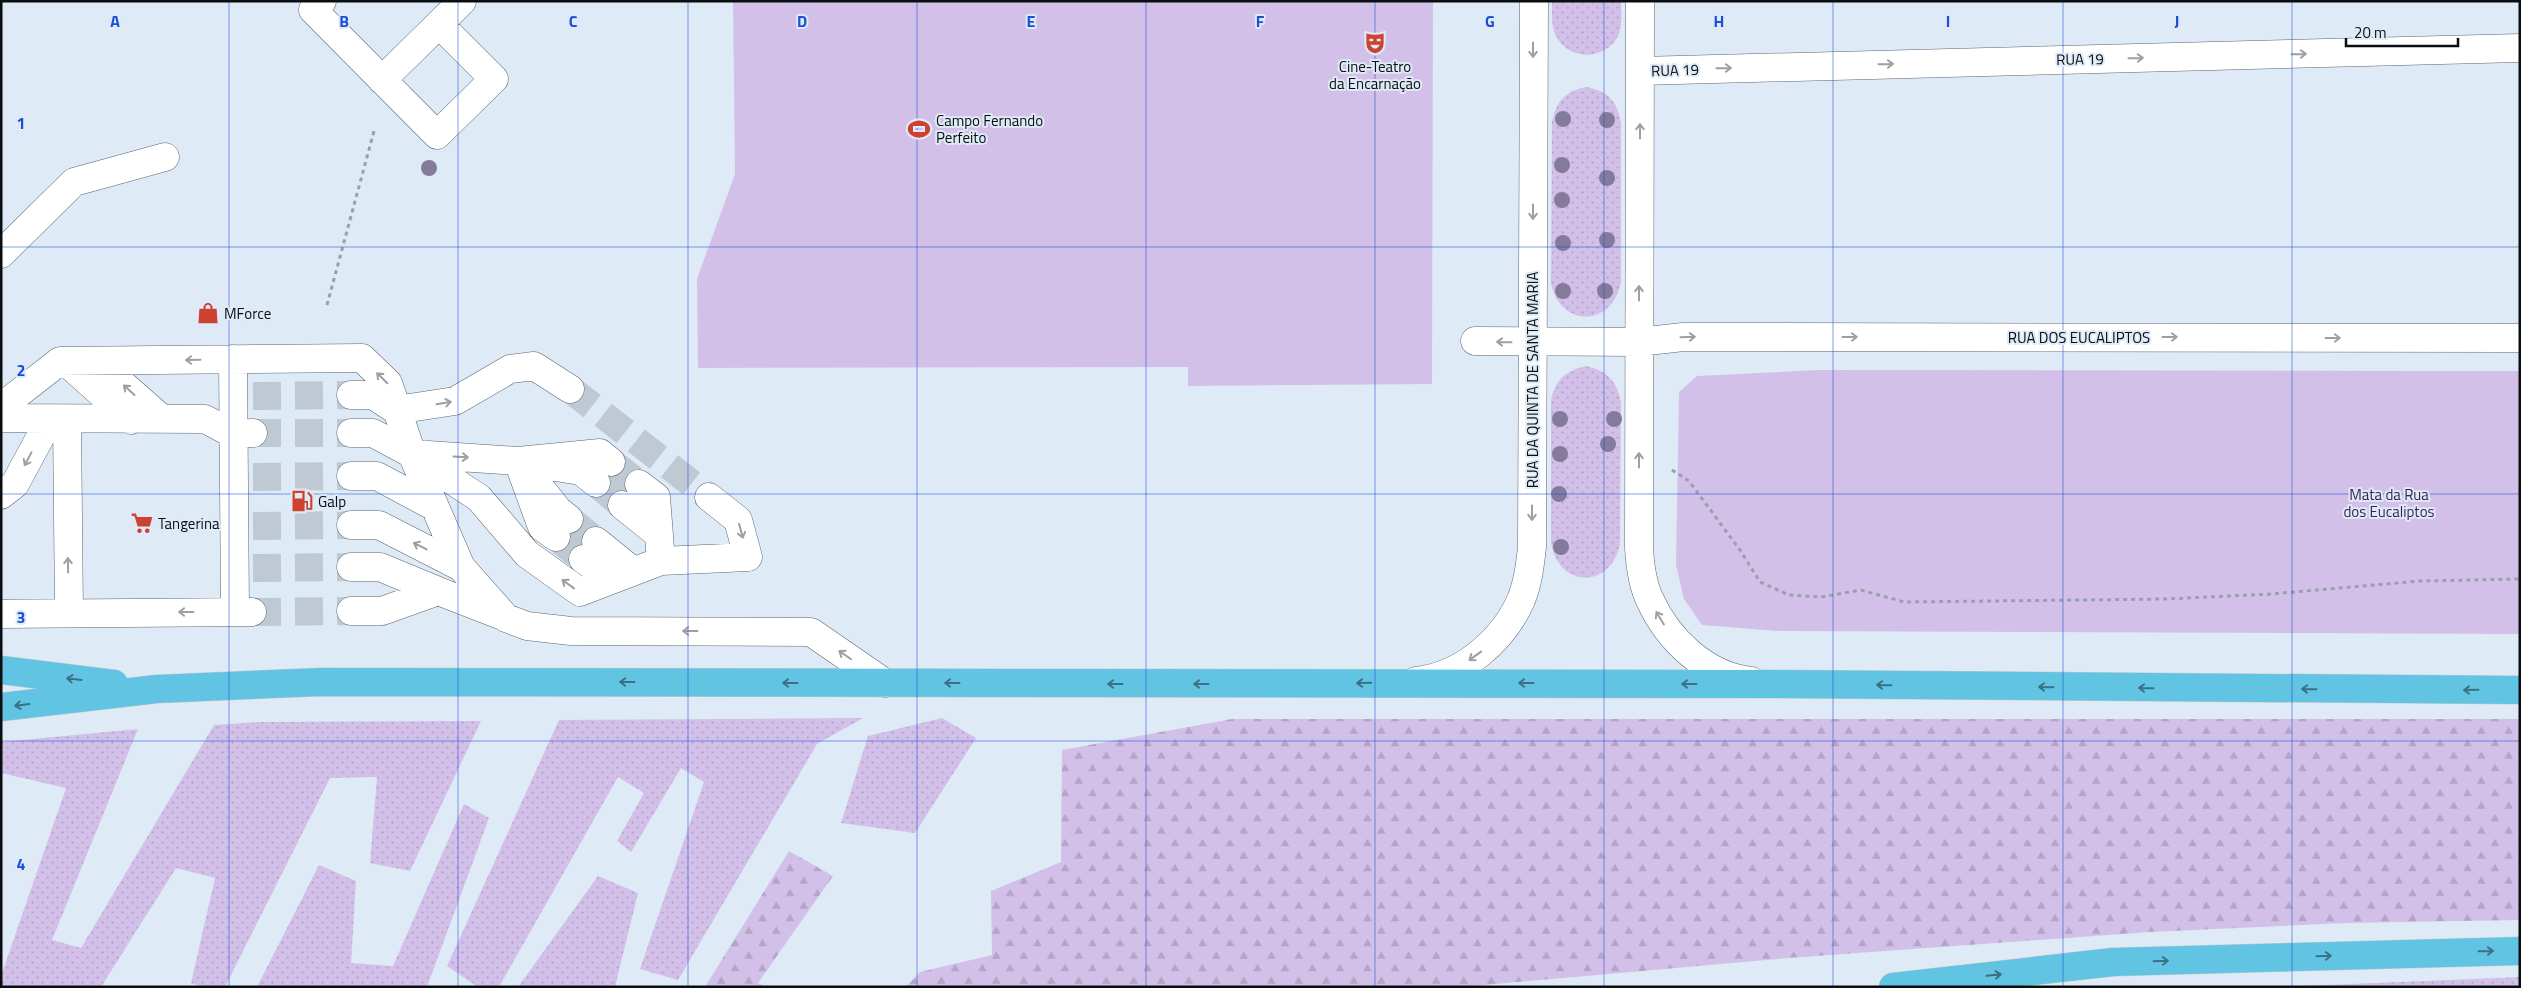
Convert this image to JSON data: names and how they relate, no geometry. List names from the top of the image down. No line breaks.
{"streets":{"street":["RUA 19","RUA DOS EUCALIPTOS","RUA DA QUINTA DE SANTA MARIA"]},"crossings":[["RUA DOS EUCALIPTOS","RUA DA QUINTA DE SANTA MARIA"]],"one_way":["RUA 19","RUA DOS EUCALIPTOS"],"parks":["Mata da Rua dos Eucaliptos"],"places":{"theatre":["Cine-Teatro da Encarnação"],"sports":["Campo Fernando Perfeito"],"shop":["MForce"],"fuel station":["Galp"],"supermarket":["Tangerina"]},"scale_bar":"20 m","grid":{"columns":["A","B","C","D","E","F","G","H","I","J"],"rows":["1","2","3","4"]}}
